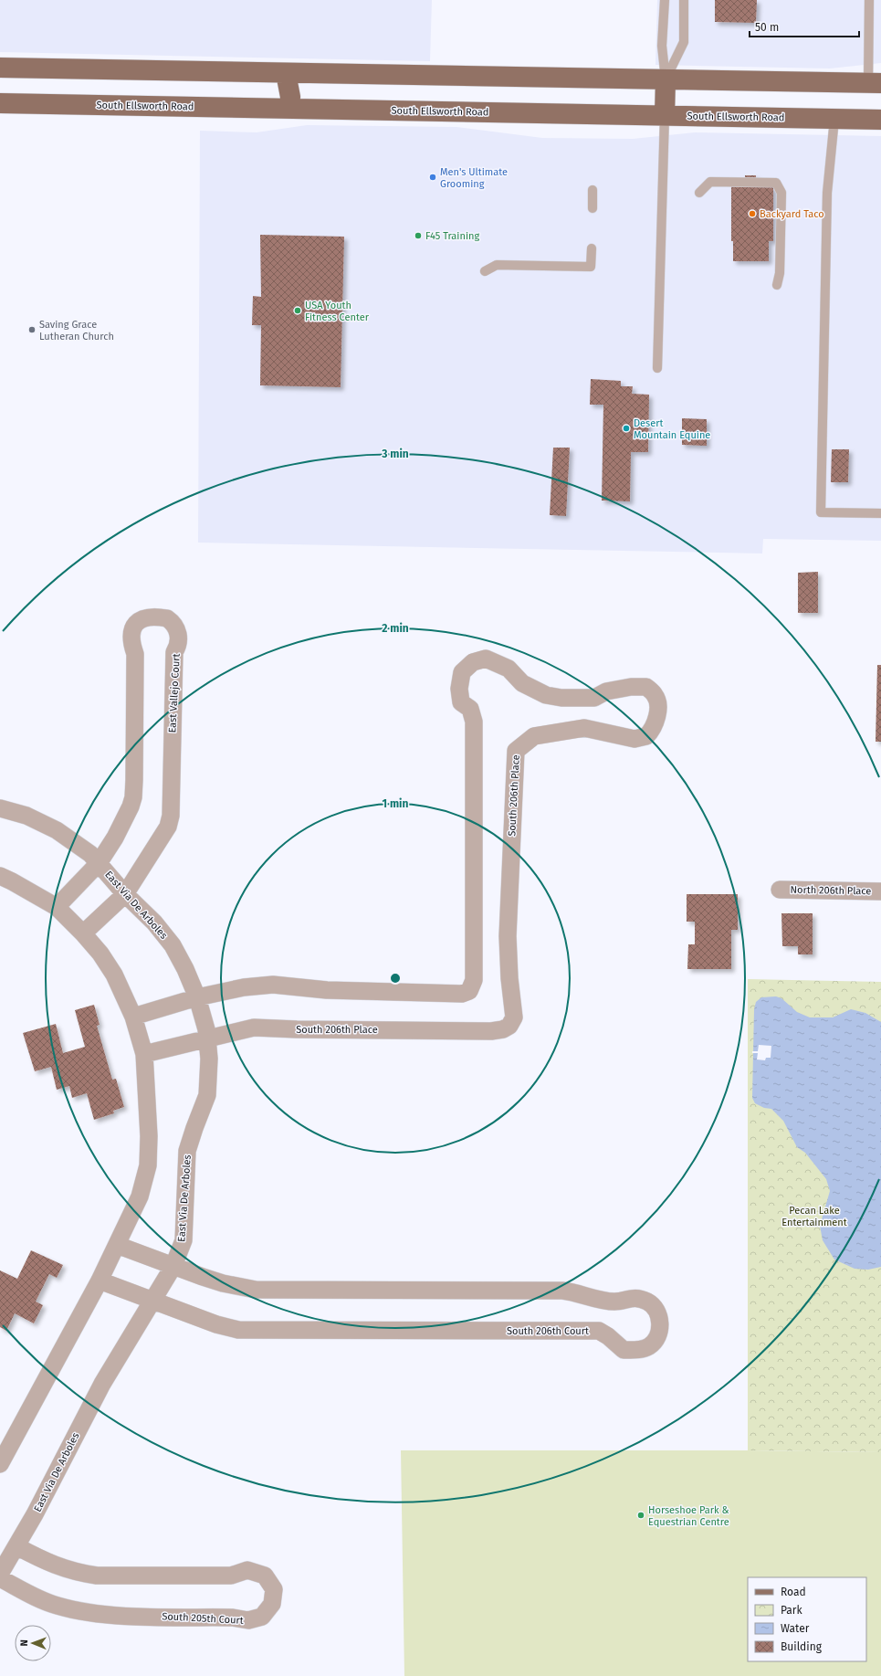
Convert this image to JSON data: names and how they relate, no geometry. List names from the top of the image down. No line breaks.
{"streets":{"main road":["South Ellsworth Road"],"street":["East Vallejo Court","South 206th Place","North 206th Place","East Via De Arboles","South 206th Court","South 205th Court"]},"crossings":[["East Vallejo Court","East Via De Arboles"],["South 206th Place","East Via De Arboles"],["East Via De Arboles","South 206th Court"],["East Via De Arboles","South 205th Court"]],"parks":["Pecan Lake Entertainment"],"places":["Men's Ultimate Grooming","Backyard Taco","F45 Training","USA Youth Fitness Center","Saving Grace Lutheran Church","Desert Mountain Equine","Horseshoe Park & Equestrian Centre"],"legend":["Road","Park","Water","Building"],"scale_bar":"50 m","north":"left","rings":["3 min","2 min","1 min"]}
